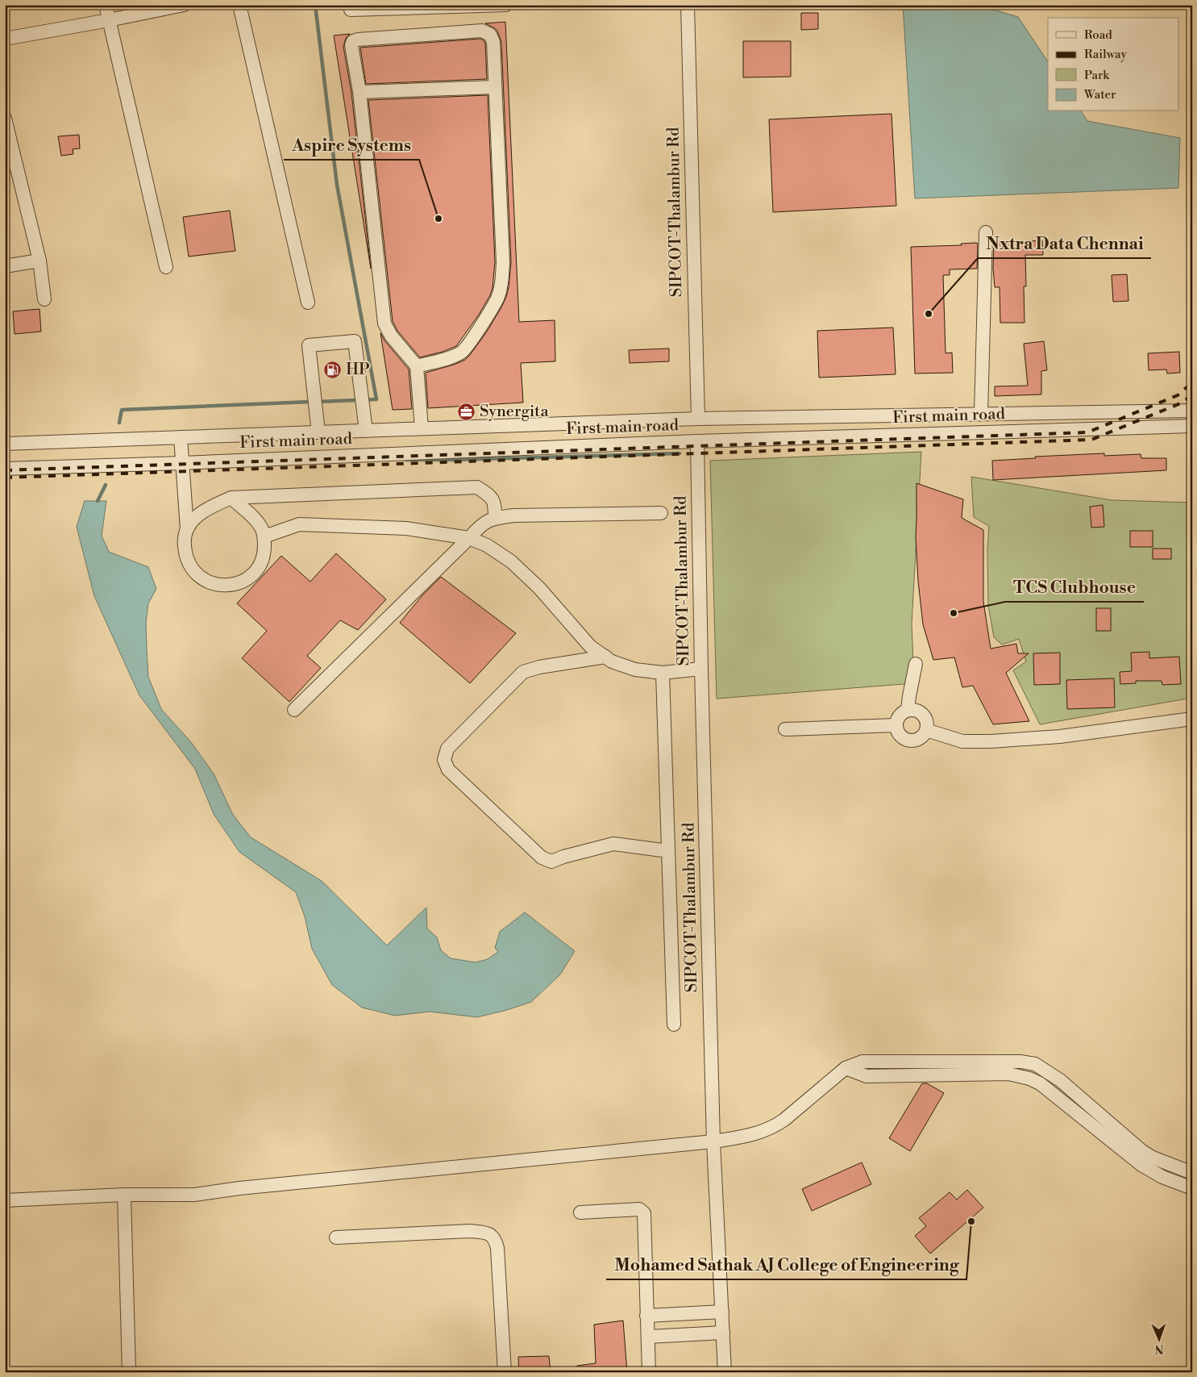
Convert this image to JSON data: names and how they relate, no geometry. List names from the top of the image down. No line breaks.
{"streets":{"street":["SIPCOT-Thalambur Rd","First main road"]},"crossings":[["SIPCOT-Thalambur Rd","First main road"]],"places":{"other":["Aspire Systems","Nxtra Data Chennai","TCS Clubhouse","Mohamed Sathak AJ College of Engineering"],"fuel station":["HP"],"office":["Synergita"]},"legend":["Road","Railway","Park","Water"],"north":"bottom"}
